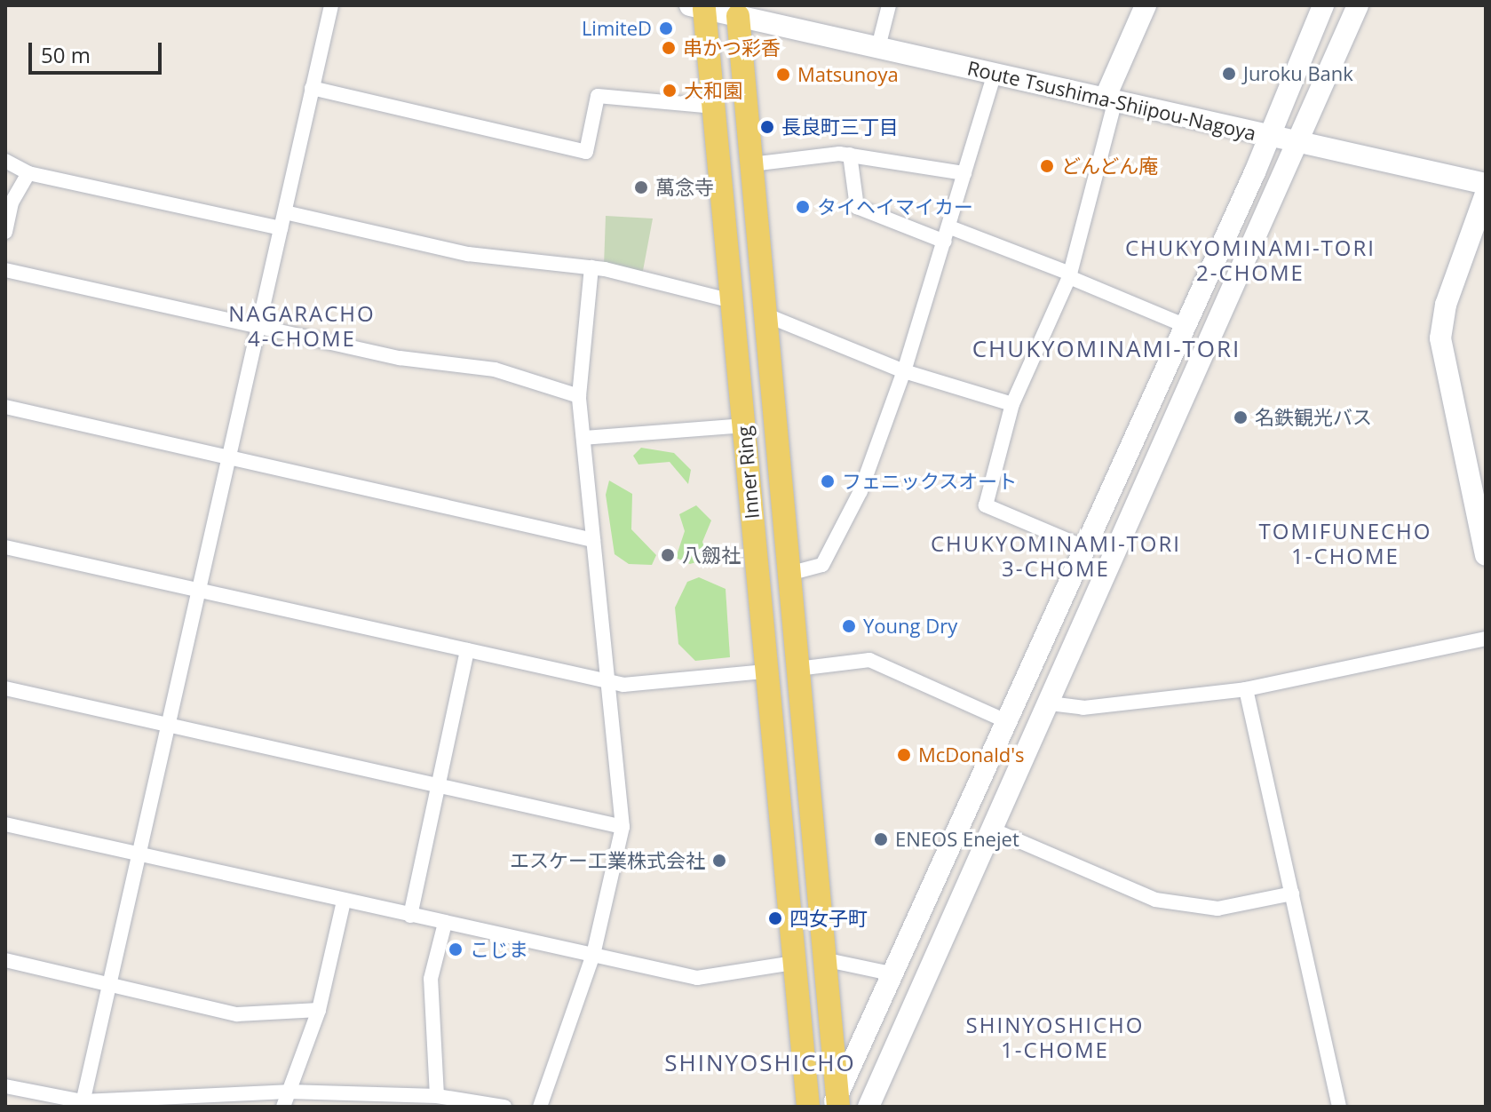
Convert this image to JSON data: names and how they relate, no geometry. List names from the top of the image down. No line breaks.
{"streets":{"main road":["Inner Ring"],"street":["Route Tsushima-Shiipou-Nagoya"]},"crossings":[["Route Tsushima-Shiipou-Nagoya","Inner Ring"]],"districts":["CHUKYOMINAMI-TORI 2-CHOME","NAGARACHO 4-CHOME","CHUKYOMINAMI-TORI","TOMIFUNECHO 1-CHOME","CHUKYOMINAMI-TORI 3-CHOME","SHINYOSHICHO 1-CHOME","SHINYOSHICHO"],"places":["LimiteD","串かつ彩香","Juroku Bank","Matsunoya","大和園","長良町三丁目","どんどん庵","萬念寺","タイヘイマイカー","名鉄観光バス","フェニックスオート","八劔社","Young Dry","McDonald's","ENEOS Enejet","エスケー工業株式会社","四女子町","こじま"],"scale_bar":"50 m"}
